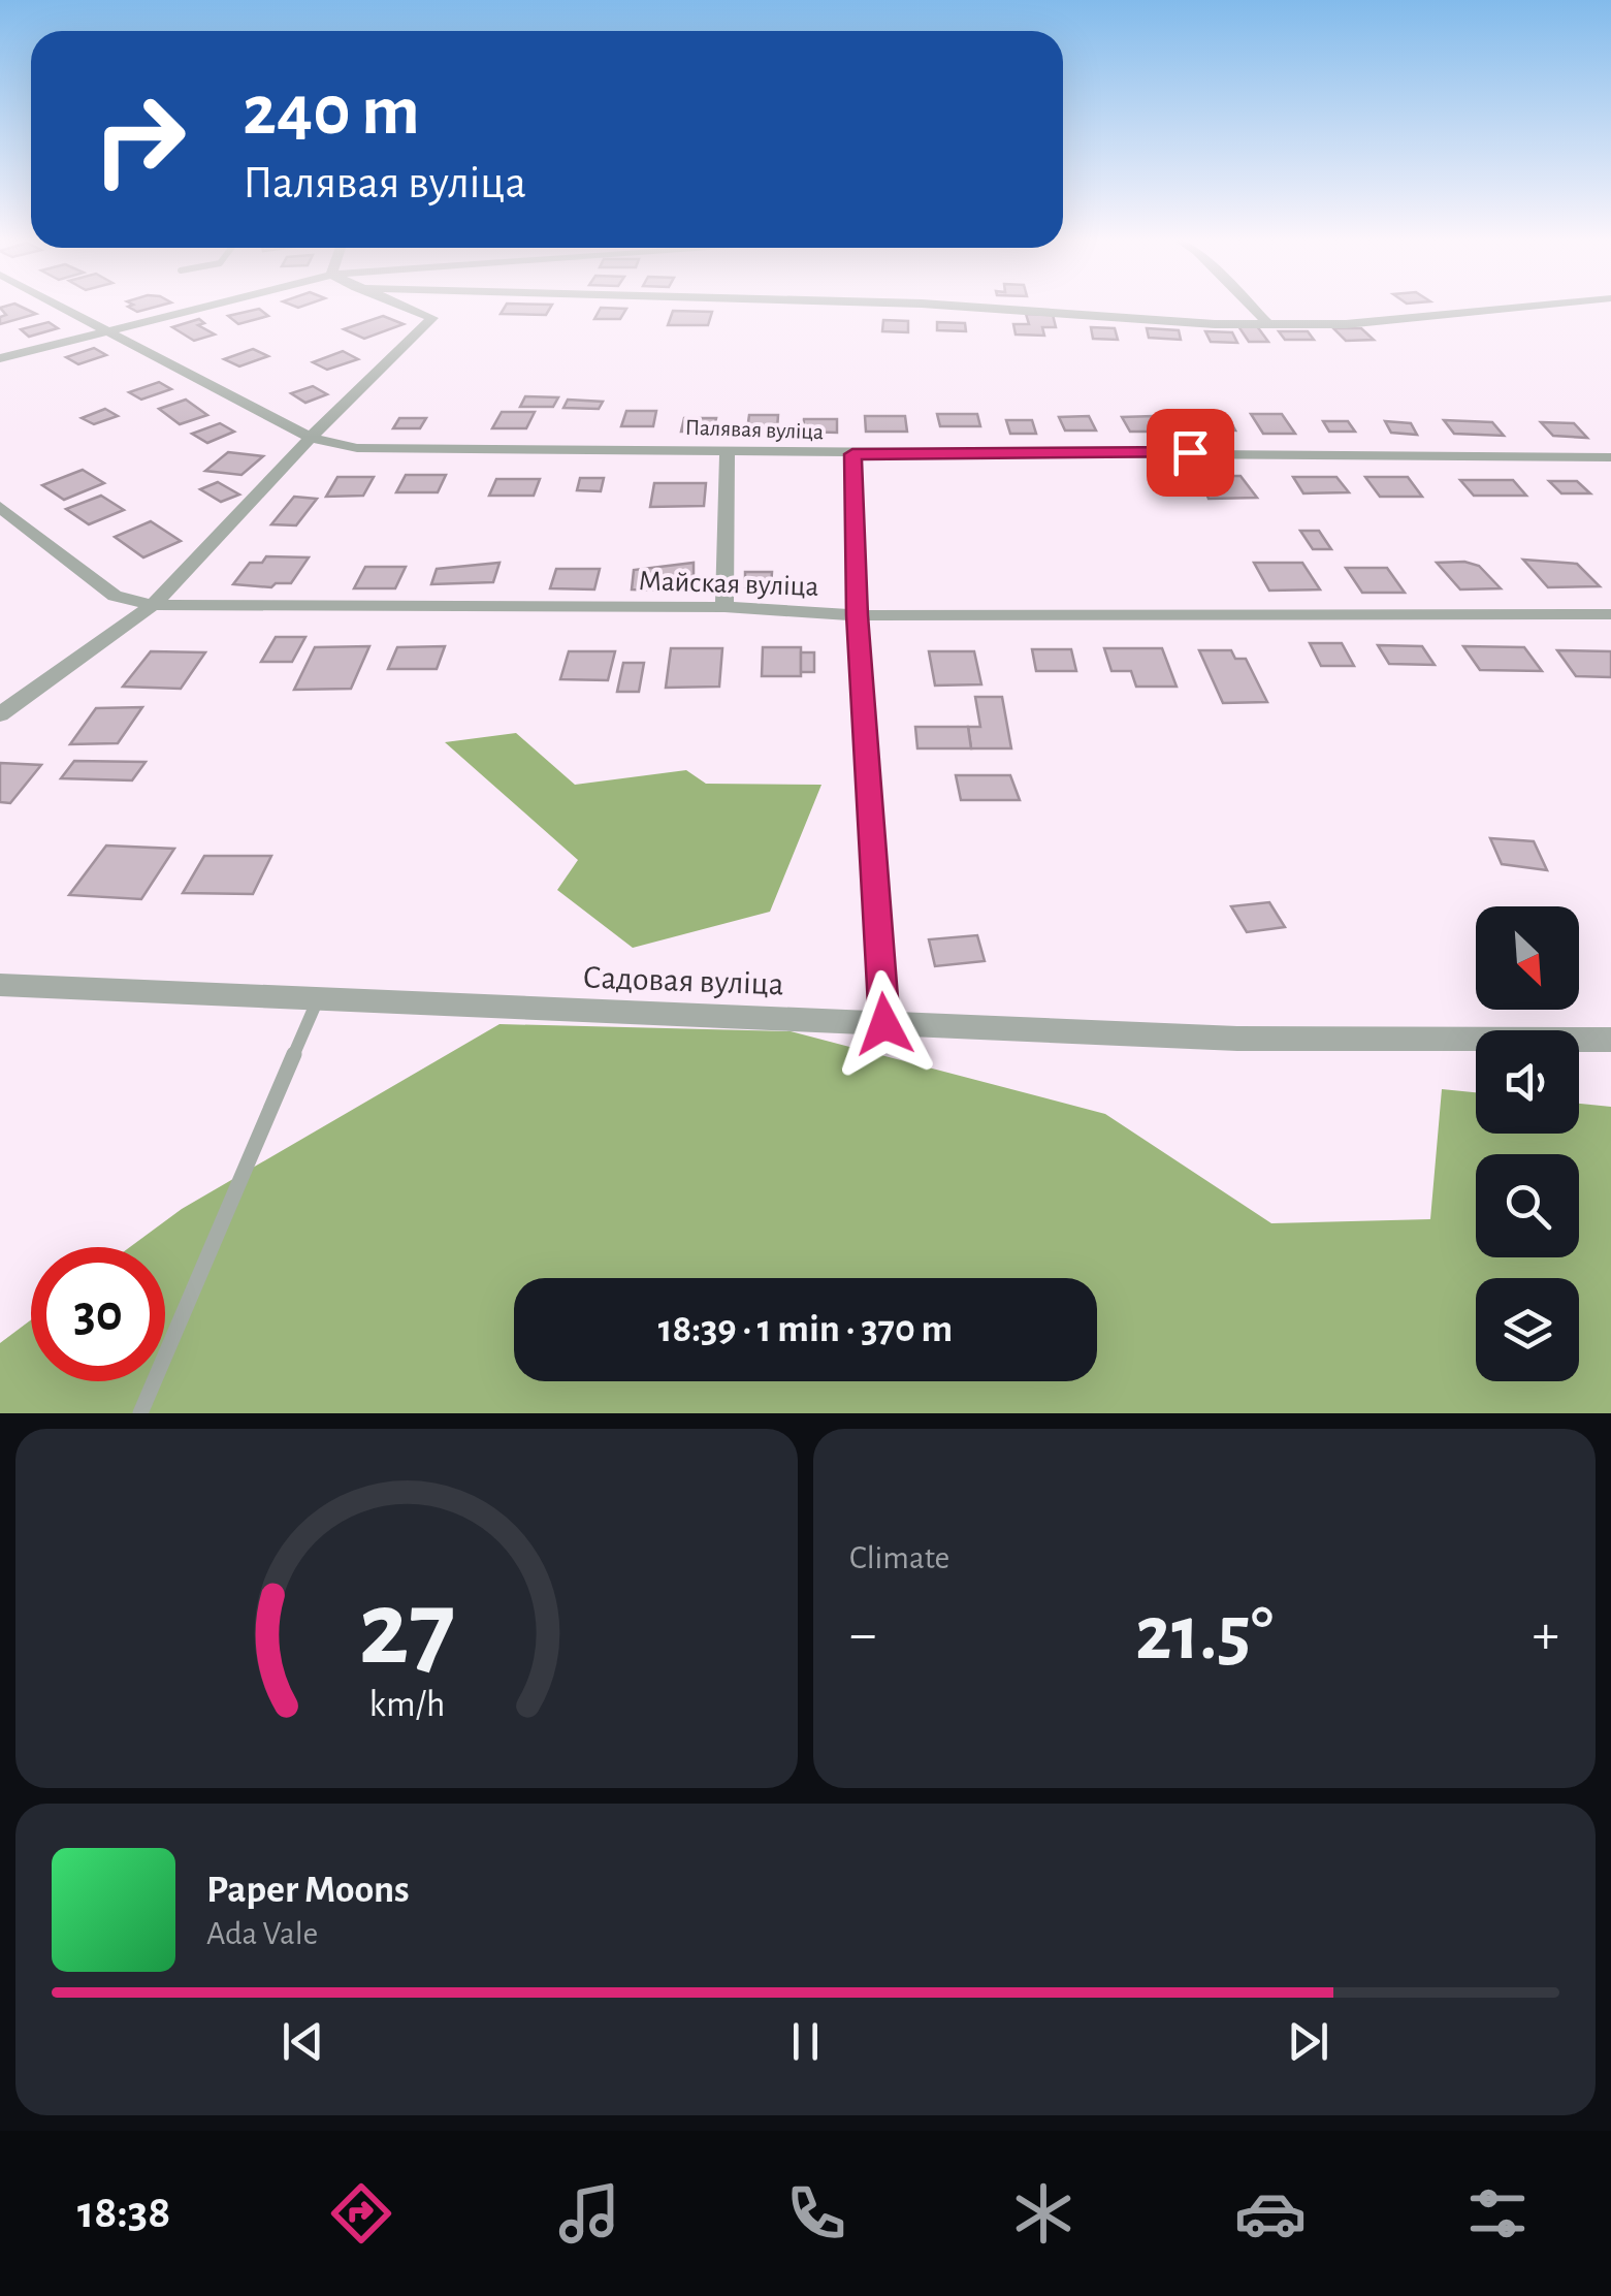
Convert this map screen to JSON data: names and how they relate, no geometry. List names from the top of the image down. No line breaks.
{"streets":{"street":["Палявая вуліца","Майская вуліца","Садовая вуліца"]},"north":"bottom right","page":{"turn":["240 m","Палявая вуліца"],"limit":"30","trip":"18:39 · 1 min · 370 m","tile":"Climate","heat":["−","21.5°","+"],"song":["Paper Moons","Ada Vale"],"tabs":"18:38","gauge":["27","km/h"]}}
